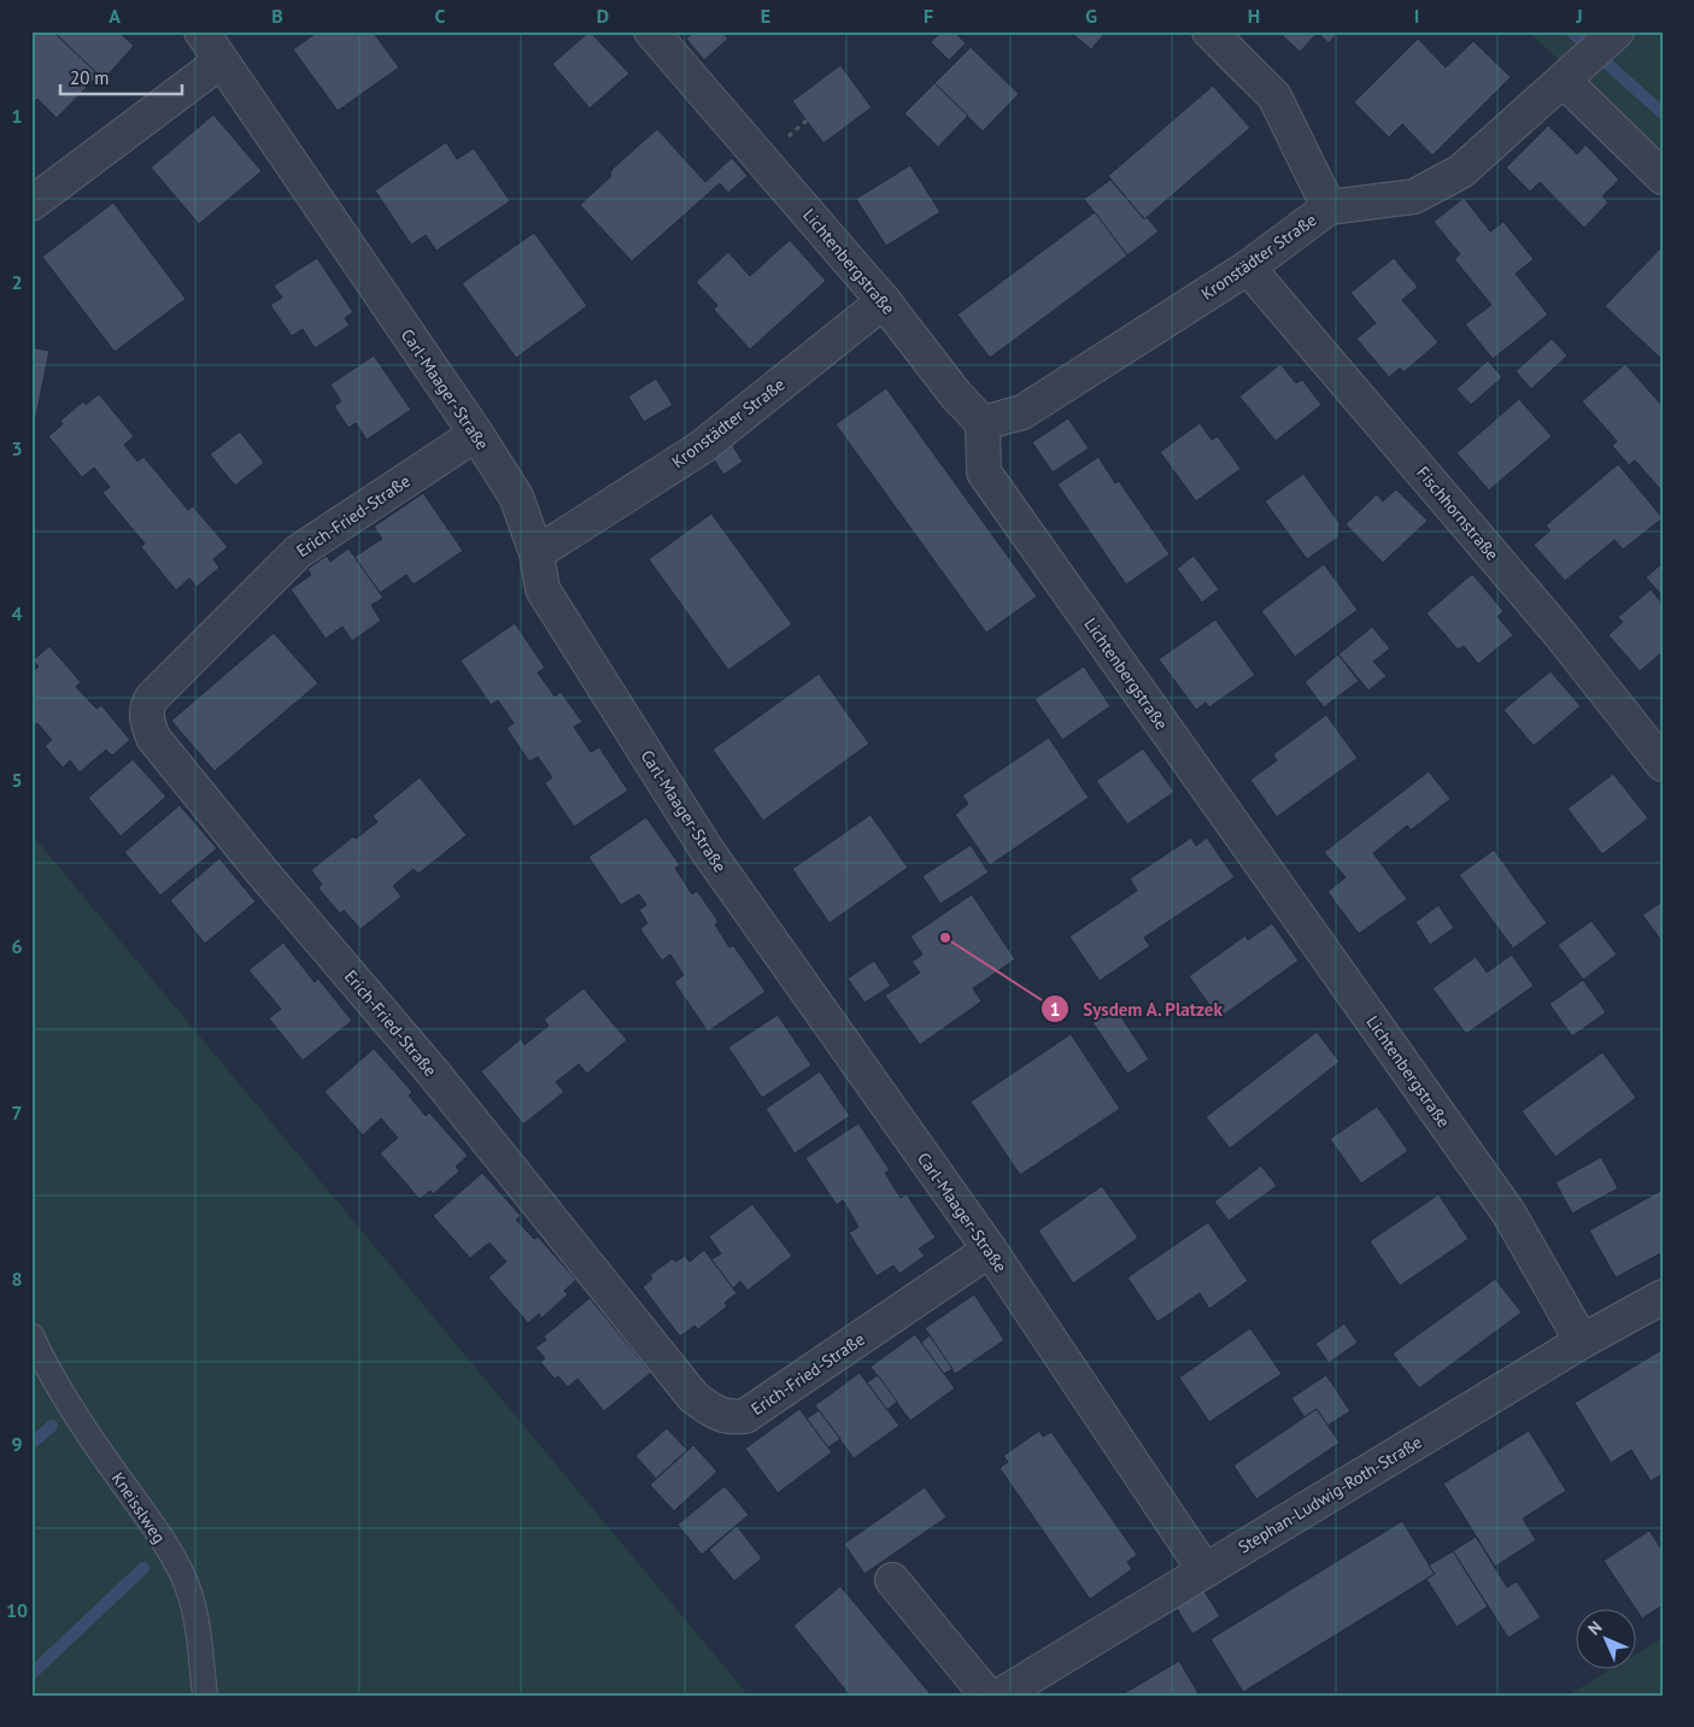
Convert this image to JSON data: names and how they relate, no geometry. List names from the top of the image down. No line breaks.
{"streets":{"street":["Kronstädter Straße","Lichtenbergstraße","Carl-Maager-Straße","Fischhornstraße","Erich-Fried-Straße","Stephan-Ludwig-Roth-Straße"],"lane":["Kneisslweg"]},"crossings":[["Kronstädter Straße","Lichtenbergstraße"],["Kronstädter Straße","Carl-Maager-Straße"],["Kronstädter Straße","Fischhornstraße"],["Lichtenbergstraße","Stephan-Ludwig-Roth-Straße"],["Carl-Maager-Straße","Erich-Fried-Straße"],["Carl-Maager-Straße","Stephan-Ludwig-Roth-Straße"]],"places":["Sysdem A. Platzek"],"scale_bar":"20 m","north":"top left","grid":{"columns":["A","B","C","D","E","F","G","H","I","J"],"rows":["1","2","3","4","5","6","7","8","9","10"]}}
